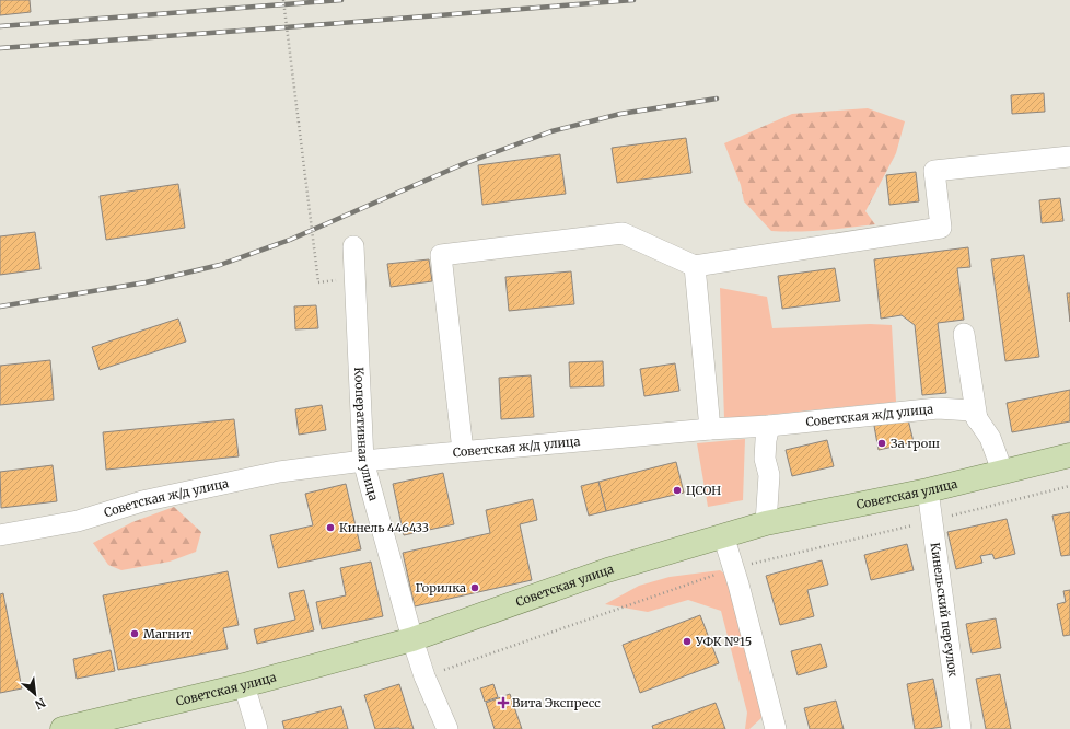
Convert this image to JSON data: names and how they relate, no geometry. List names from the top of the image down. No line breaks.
{"streets":{"main road":["Советская улица"],"street":["Советская ж/д улица","Кооперативная улица","Кинельский переулок"]},"crossings":[["Советская ж/д улица","Кооперативная улица"],["Советская ж/д улица","Советская улица"],["Кооперативная улица","Советская улица"],["Советская улица","Кинельский переулок"]],"places":{"other":["За грош","ЦСОН","Кинель 446433","Горилка","Магнит","УФК №15"],"health":["Вита Экспресс"]},"north":"bottom right"}
